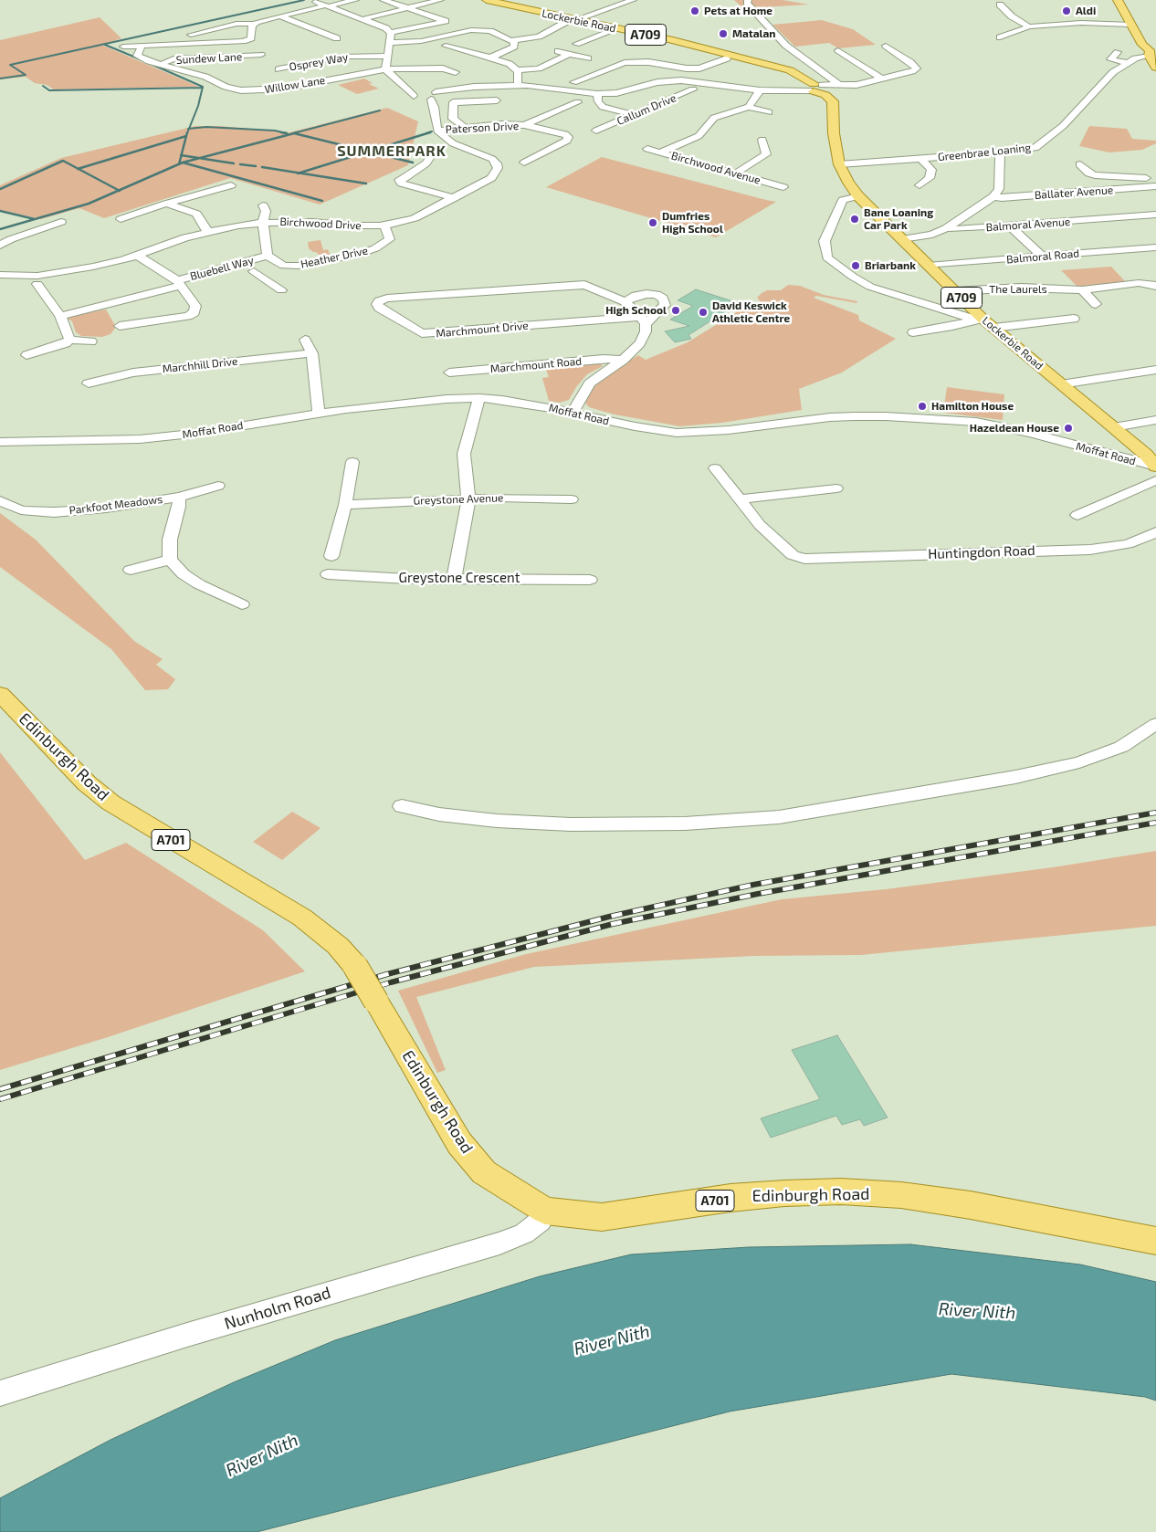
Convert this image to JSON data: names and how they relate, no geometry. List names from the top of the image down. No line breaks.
{"streets":{"main road":["Lockerbie Road","A709","Edinburgh Road","A701"],"street":["Sundew Lane","Osprey Way","Willow Lane","Callum Drive","Paterson Drive","Greenbrae Loaning","Birchwood Avenue","Ballater Avenue","Birchwood Drive","Balmoral Avenue","Balmoral Road","Heather Drive","Bluebell Way","The Laurels","Marchmount Drive","Marchhill Drive","Marchmount Road","Moffat Road","Greystone Avenue","Parkfoot Meadows","Huntingdon Road","Greystone Crescent","Nunholm Road"]},"crossings":[["Lockerbie Road","Greenbrae Loaning"],["Lockerbie Road","Balmoral Avenue"],["Lockerbie Road","Balmoral Road"],["Lockerbie Road","The Laurels"],["Lockerbie Road","Moffat Road"],["Sundew Lane","Willow Lane"],["Paterson Drive","Birchwood Drive"],["Birchwood Drive","Heather Drive"],["Heather Drive","Bluebell Way"],["Edinburgh Road","Nunholm Road"]],"districts":["SUMMERPARK"],"water":["River Nith"],"places":["Pets at Home","Aldi","Matalan","Bane Loaning Car Park","Dumfries High School","Briarbank","High School","David Keswick Athletic Centre","Hamilton House","Hazeldean House"]}
